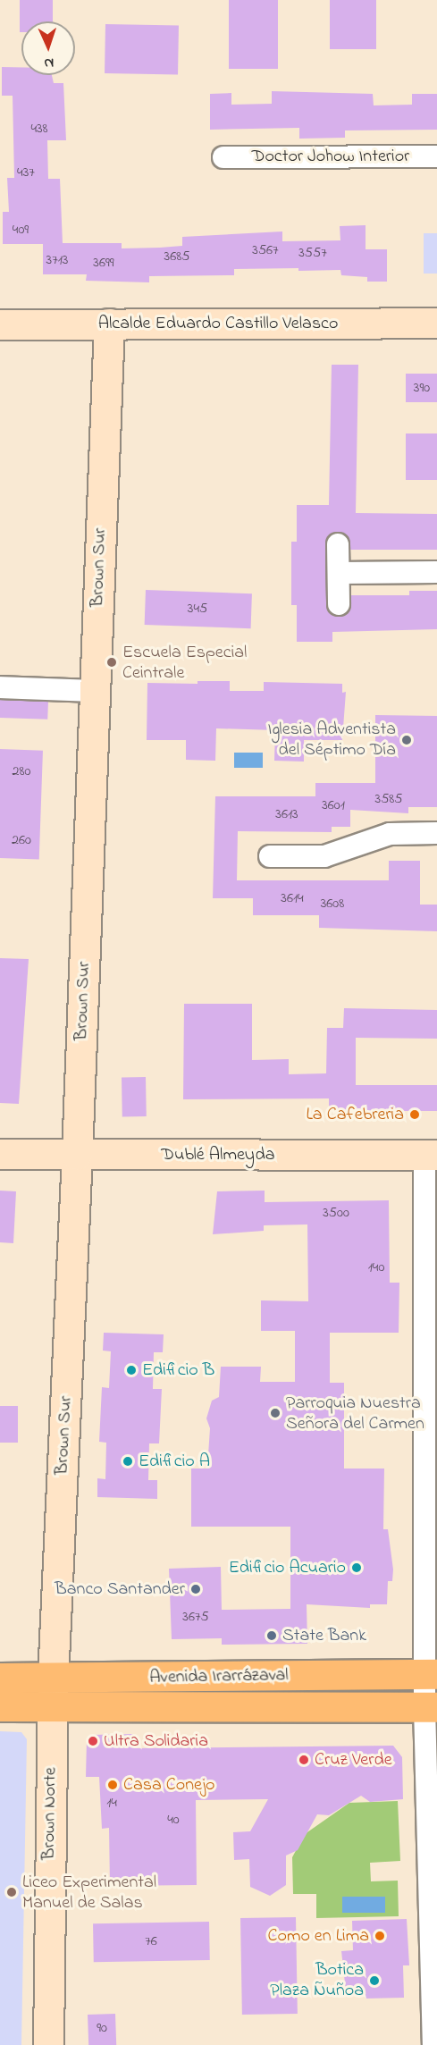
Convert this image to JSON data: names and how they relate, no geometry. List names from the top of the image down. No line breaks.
{"streets":{"main road":["Avenida Irarrázaval"],"street":["Doctor Johow Interior","Alcalde Eduardo Castillo Velasco","Brown Sur","Dublé Almeyda","Brown Norte"]},"crossings":[["Alcalde Eduardo Castillo Velasco","Brown Sur"],["Brown Sur","Dublé Almeyda"],["Brown Sur","Avenida Irarrázaval"],["Brown Sur","Brown Norte"],["Avenida Irarrázaval","Brown Norte"]],"places":["Escuela Especial Ceintrale","Iglesia Adventista del Séptimo Día","La Cafebreria","Edificio B","Parroquia Nuestra Señora del Carmen","Edificio A","Edificio Acuario","Banco Santander","State Bank","Ultra Solidaria","Cruz Verde","Casa Conejo","Liceo Experimental Manuel de Salas","Como en Lima","Botica Plaza Ñuñoa"],"house_numbers":["438","437","409","3567","3557","3685","3713","3699","390","345","280","3585","3601","3613","260","3614","3608","3500","140","3675","14","40","76","90"],"north":"bottom"}
